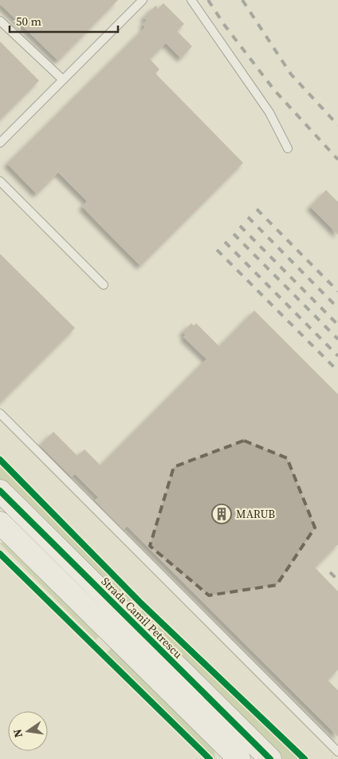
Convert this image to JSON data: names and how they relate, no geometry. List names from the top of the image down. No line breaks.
{"streets":{"street":["Strada Camil Petrescu"]},"places":{"building":["MARUB"]},"scale_bar":"50 m","north":"left"}
